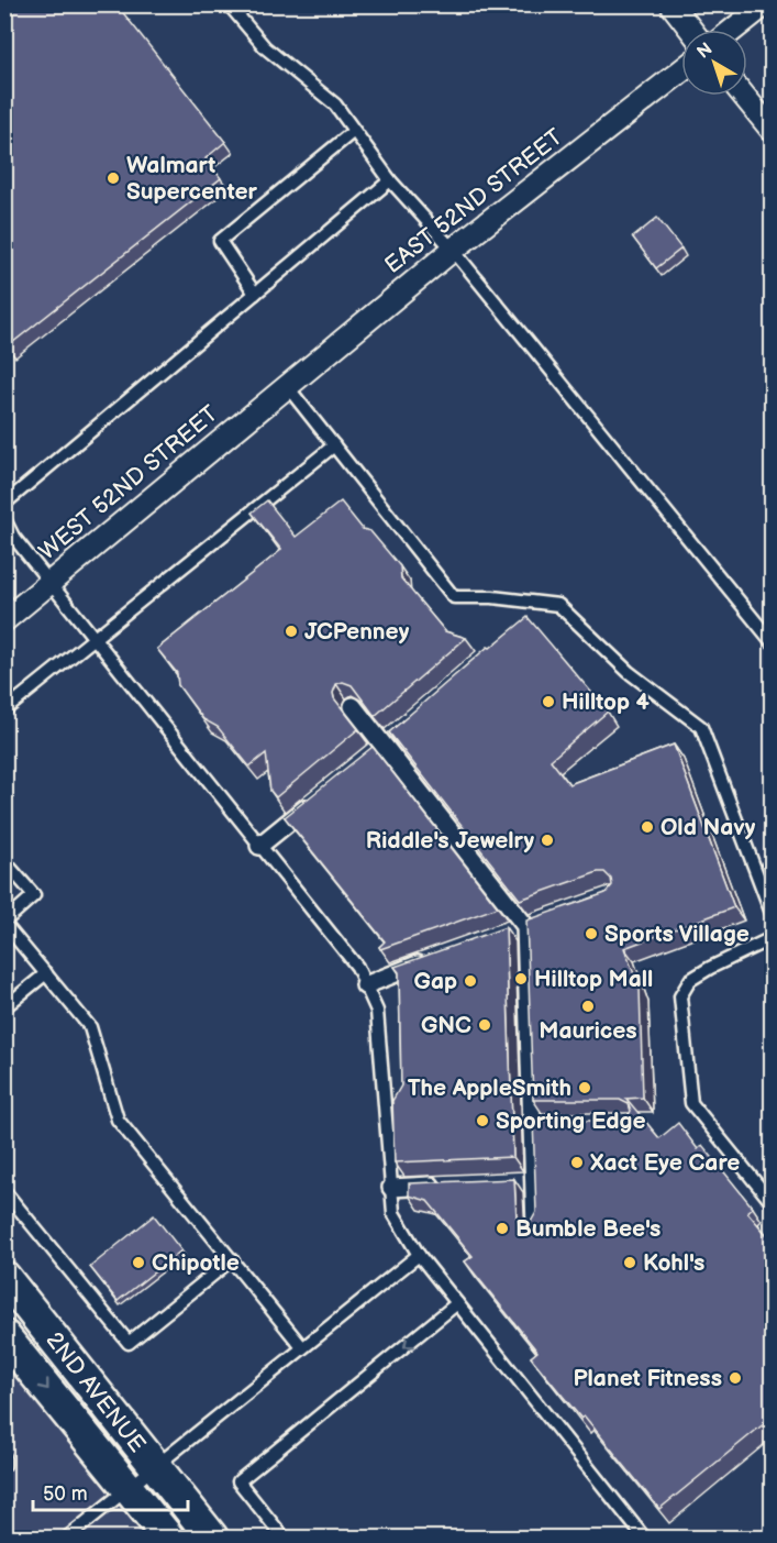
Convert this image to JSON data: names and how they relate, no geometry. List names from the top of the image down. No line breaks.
{"streets":{"main road":["2ND AVENUE"],"street":["EAST 52ND STREET","WEST 52ND STREET"]},"crossings":[["EAST 52ND STREET","WEST 52ND STREET"]],"places":["Walmart Supercenter","JCPenney","Hilltop 4","Old Navy","Riddle's Jewelry","Sports Village","Hilltop Mall","Gap","Maurices","GNC","The AppleSmith","Sporting Edge","Xact Eye Care","Bumble Bee's","Chipotle","Kohl's","Planet Fitness"],"scale_bar":"50 m","north":"top left"}
